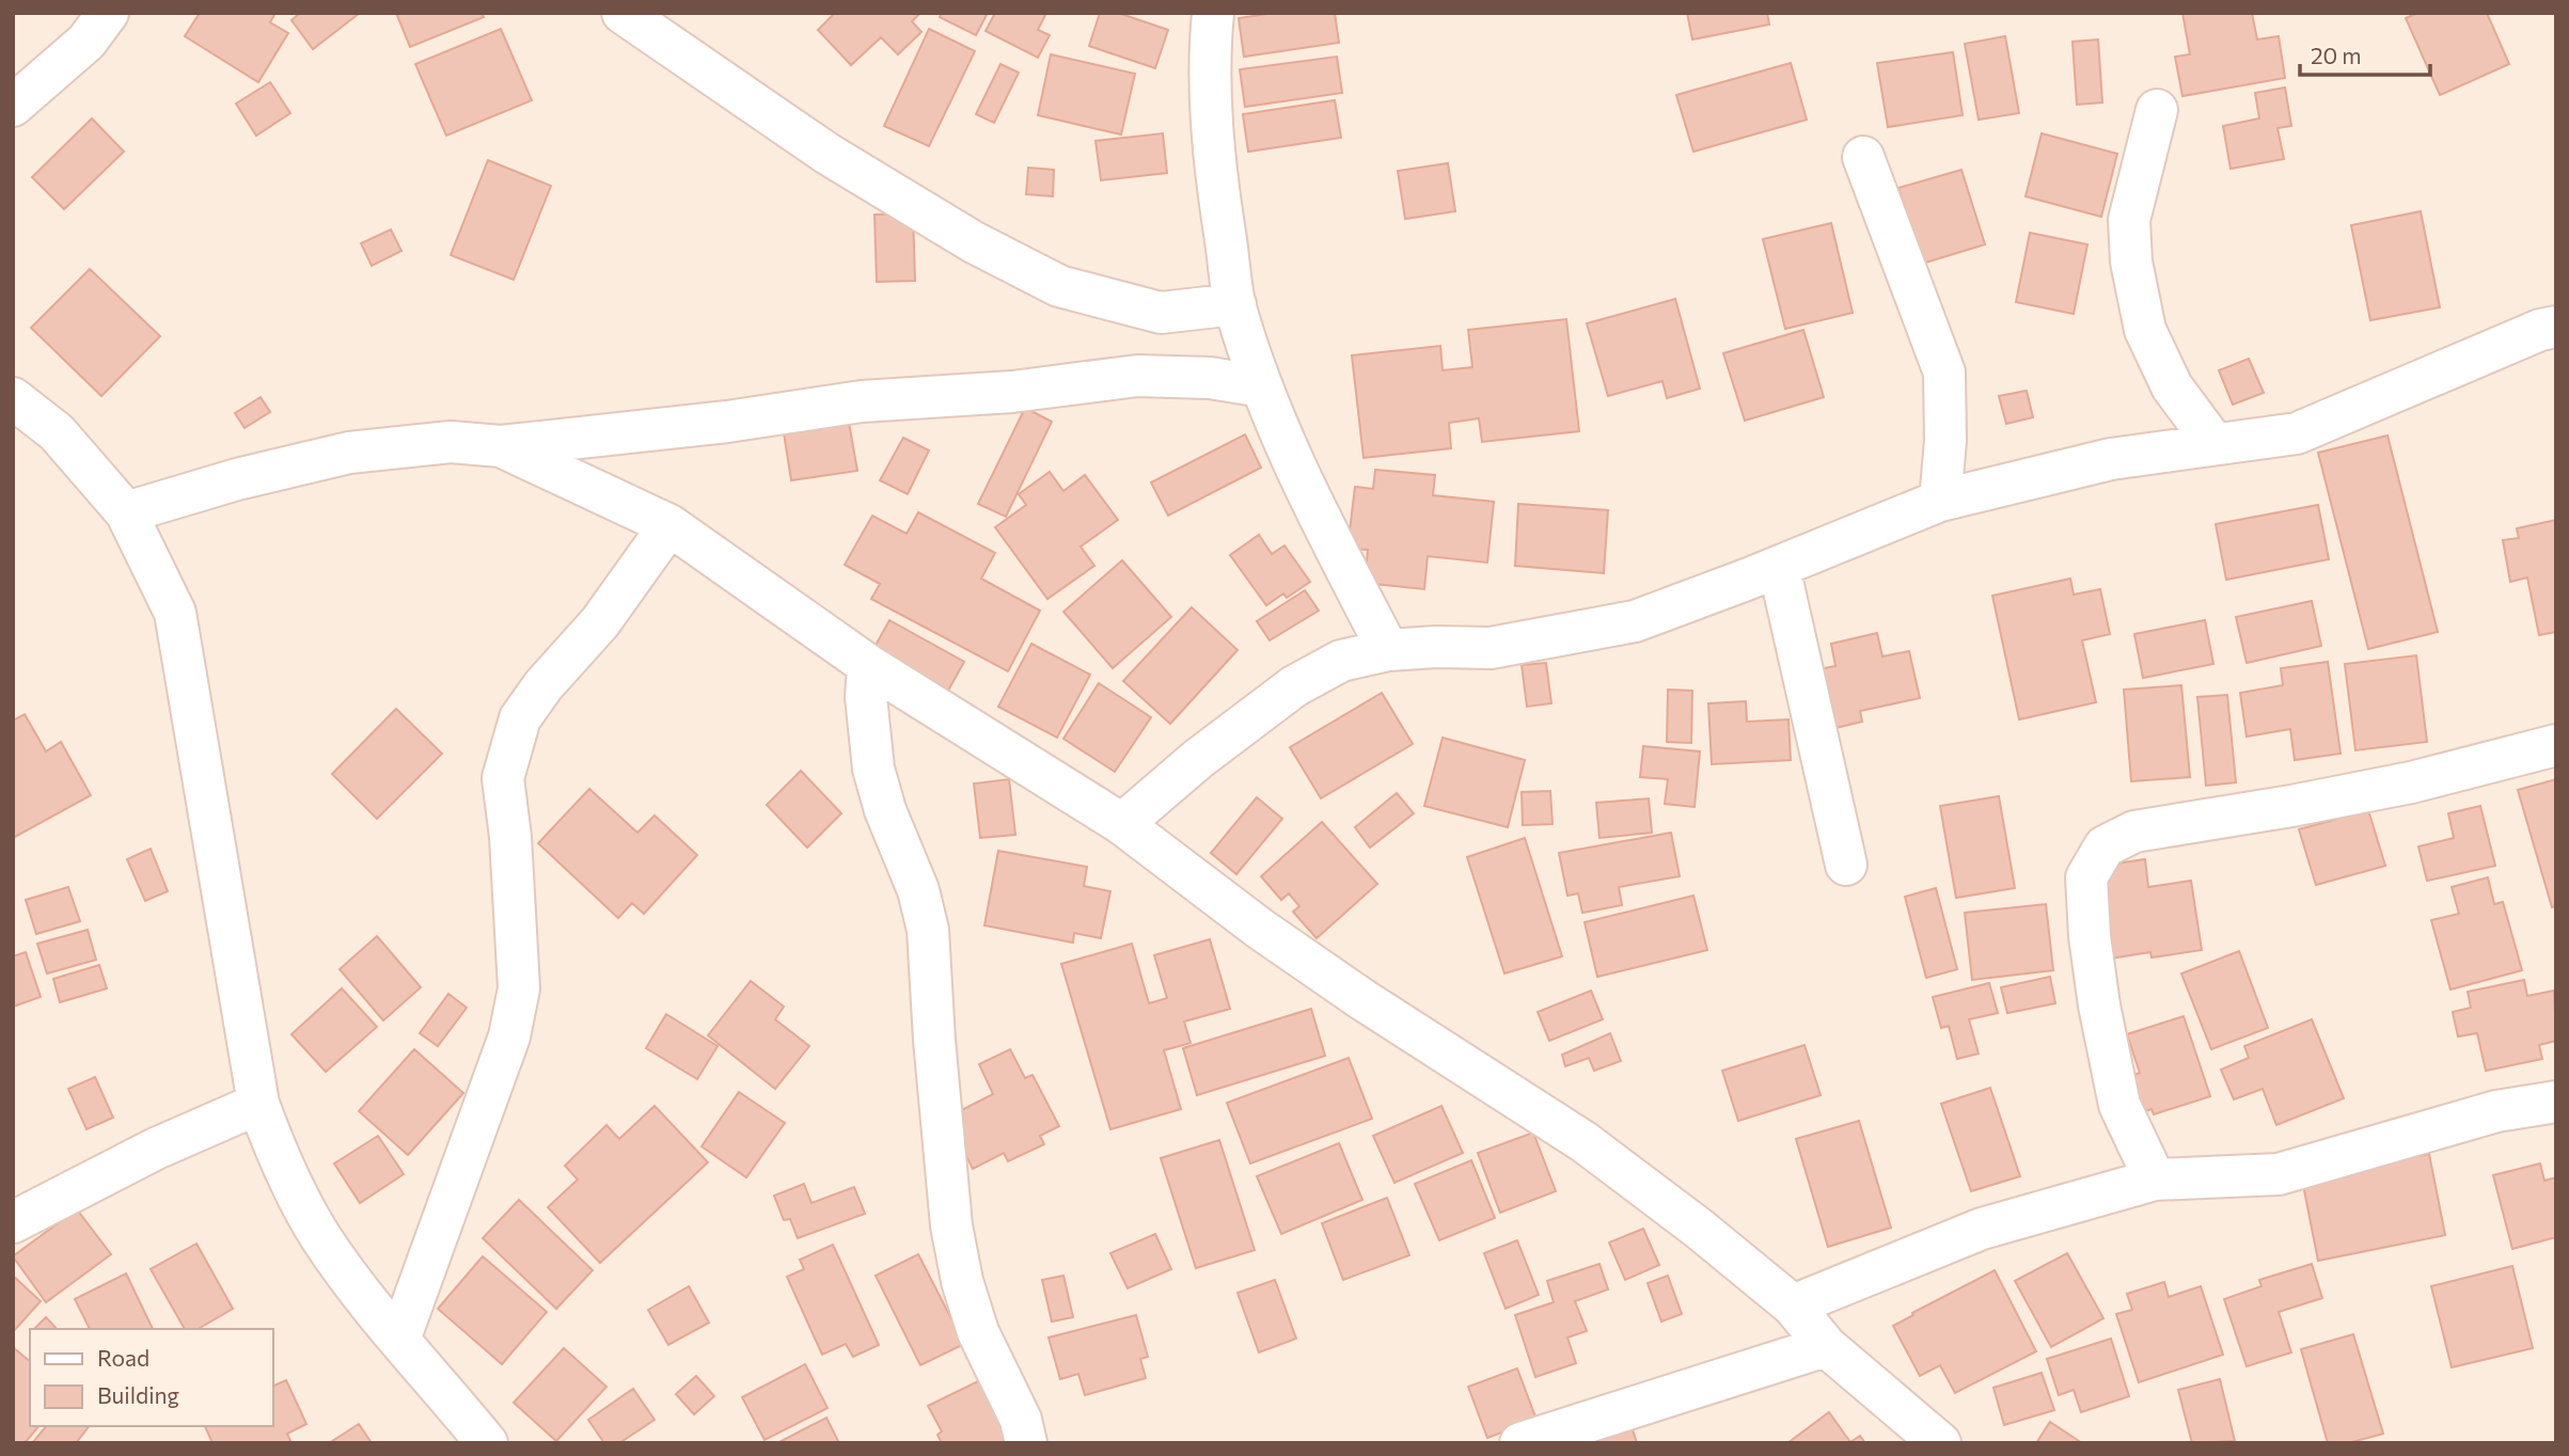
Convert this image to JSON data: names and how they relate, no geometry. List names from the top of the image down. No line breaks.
{"legend":["Road","Building"],"scale_bar":"20 m"}
